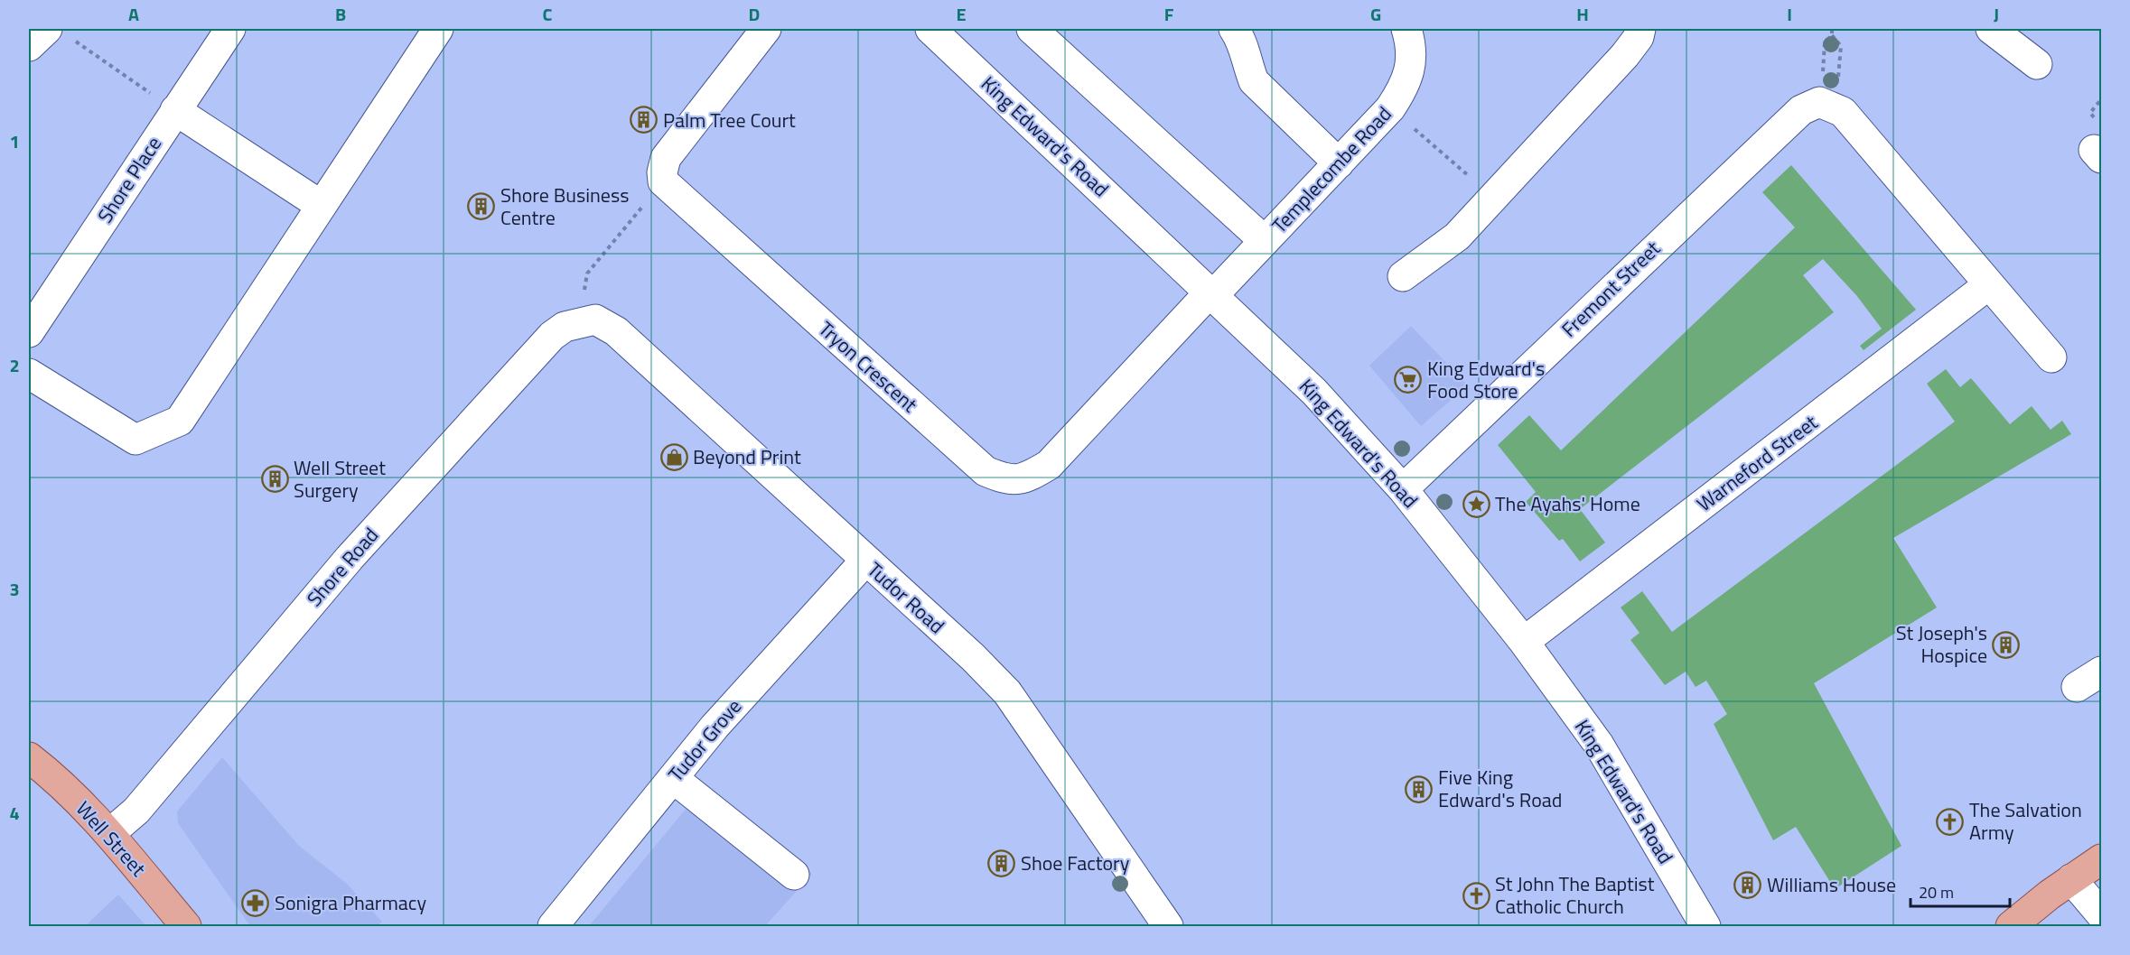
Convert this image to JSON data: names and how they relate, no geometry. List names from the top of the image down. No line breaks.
{"streets":{"main road":["Well Street"],"street":["King Edward's Road","Templecombe Road","Shore Place","Fremont Street","Tryon Crescent","Warneford Street","Shore Road","Tudor Road","Tudor Grove"]},"crossings":[["King Edward's Road","Templecombe Road"],["King Edward's Road","Fremont Street"],["King Edward's Road","Tryon Crescent"],["King Edward's Road","Warneford Street"],["Templecombe Road","Tryon Crescent"],["Shore Road","Tudor Road"],["Shore Road","Well Street"],["Tudor Road","Tudor Grove"]],"places":{"building":["Palm Tree Court","Shore Business Centre","Well Street Surgery","St Joseph's Hospice","Five King Edward's Road","Shoe Factory","Williams House"],"supermarket":["King Edward's Food Store"],"shop":["Beyond Print"],"place":["The Ayahs' Home"],"church":["The Salvation Army","St John The Baptist Catholic Church"],"pharmacy":["Sonigra Pharmacy"]},"scale_bar":"20 m","grid":{"columns":["A","B","C","D","E","F","G","H","I","J"],"rows":["1","2","3","4"]}}
